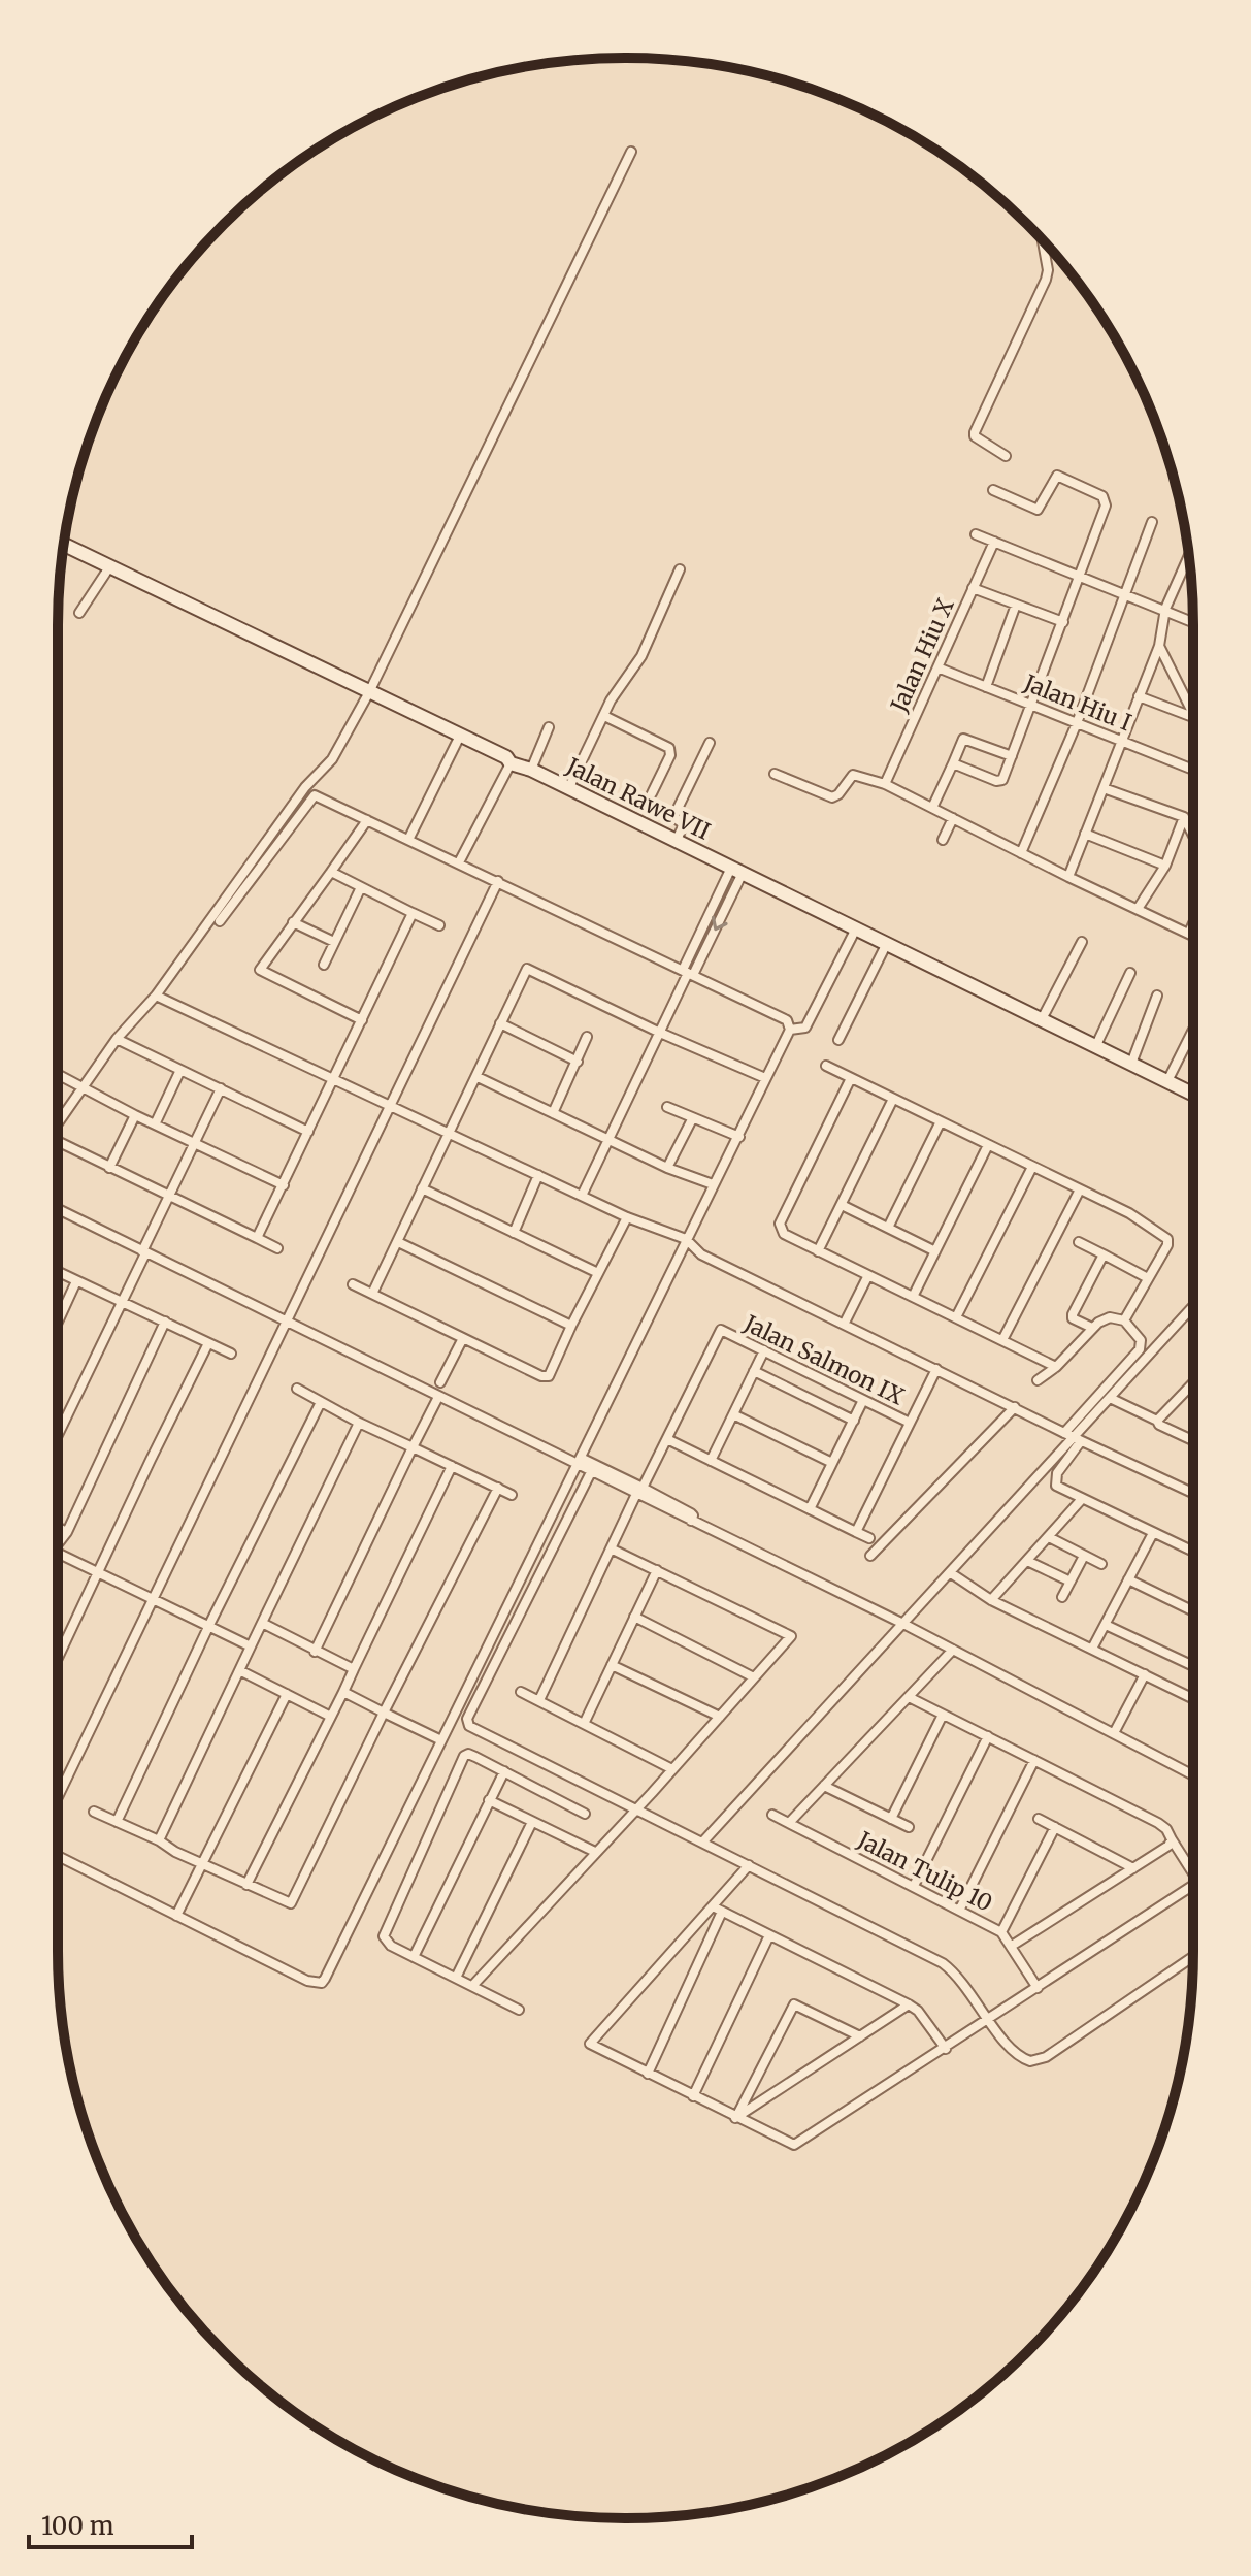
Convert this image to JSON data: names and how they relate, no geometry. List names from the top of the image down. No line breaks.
{"streets":{"main road":["Jalan Rawe VII"],"street":["Jalan Hiu X","Jalan Hiu I","Jalan Salmon IX","Jalan Tulip 10"]},"crossings":[["Jalan Hiu X","Jalan Hiu I"]],"scale_bar":"100 m"}
